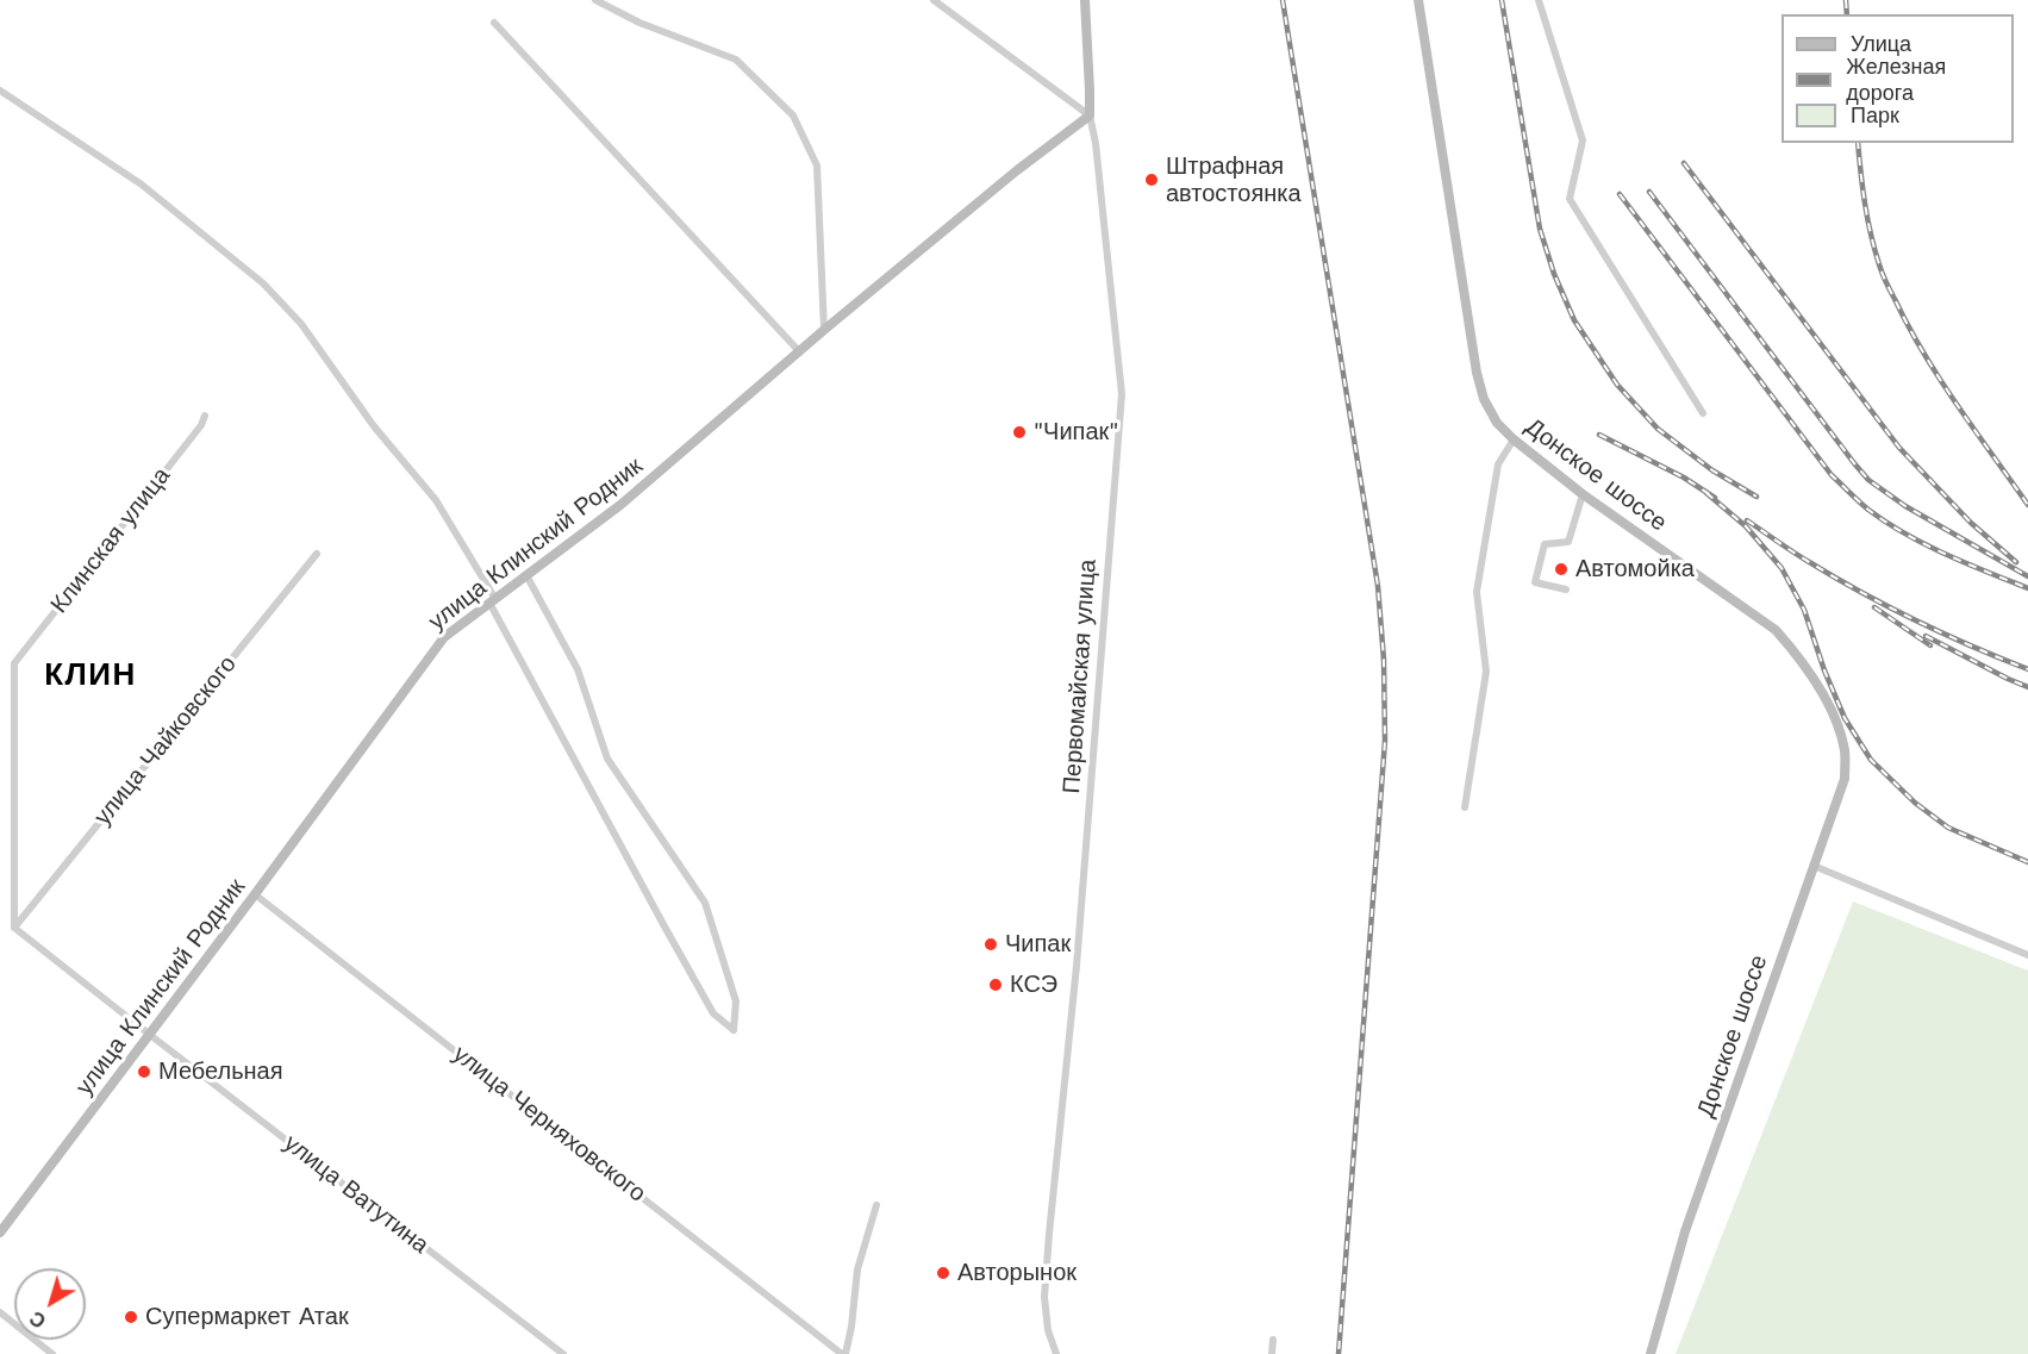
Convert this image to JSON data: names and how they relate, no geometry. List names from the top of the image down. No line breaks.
{"streets":{"main road":["Донское шоссе","улица Клинский Родник","Первомайская улица"],"street":["Клинская улица","улица Чайковского","улица Черняховского","улица Ватутина"]},"crossings":[["Клинская улица","улица Чайковского"],["Клинская улица","улица Ватутина"],["улица Клинский Родник","Первомайская улица"],["улица Клинский Родник","улица Черняховского"],["улица Клинский Родник","улица Ватутина"],["улица Чайковского","улица Ватутина"]],"districts":["КЛИН"],"places":["Штрафная автостоянка","\"Чипак\"","Автомойка","Чипак","КСЭ","Мебельная","Авторынок","Супермаркет Атак"],"legend":["Улица","Железная дорога","Парк"],"north":"bottom left"}
